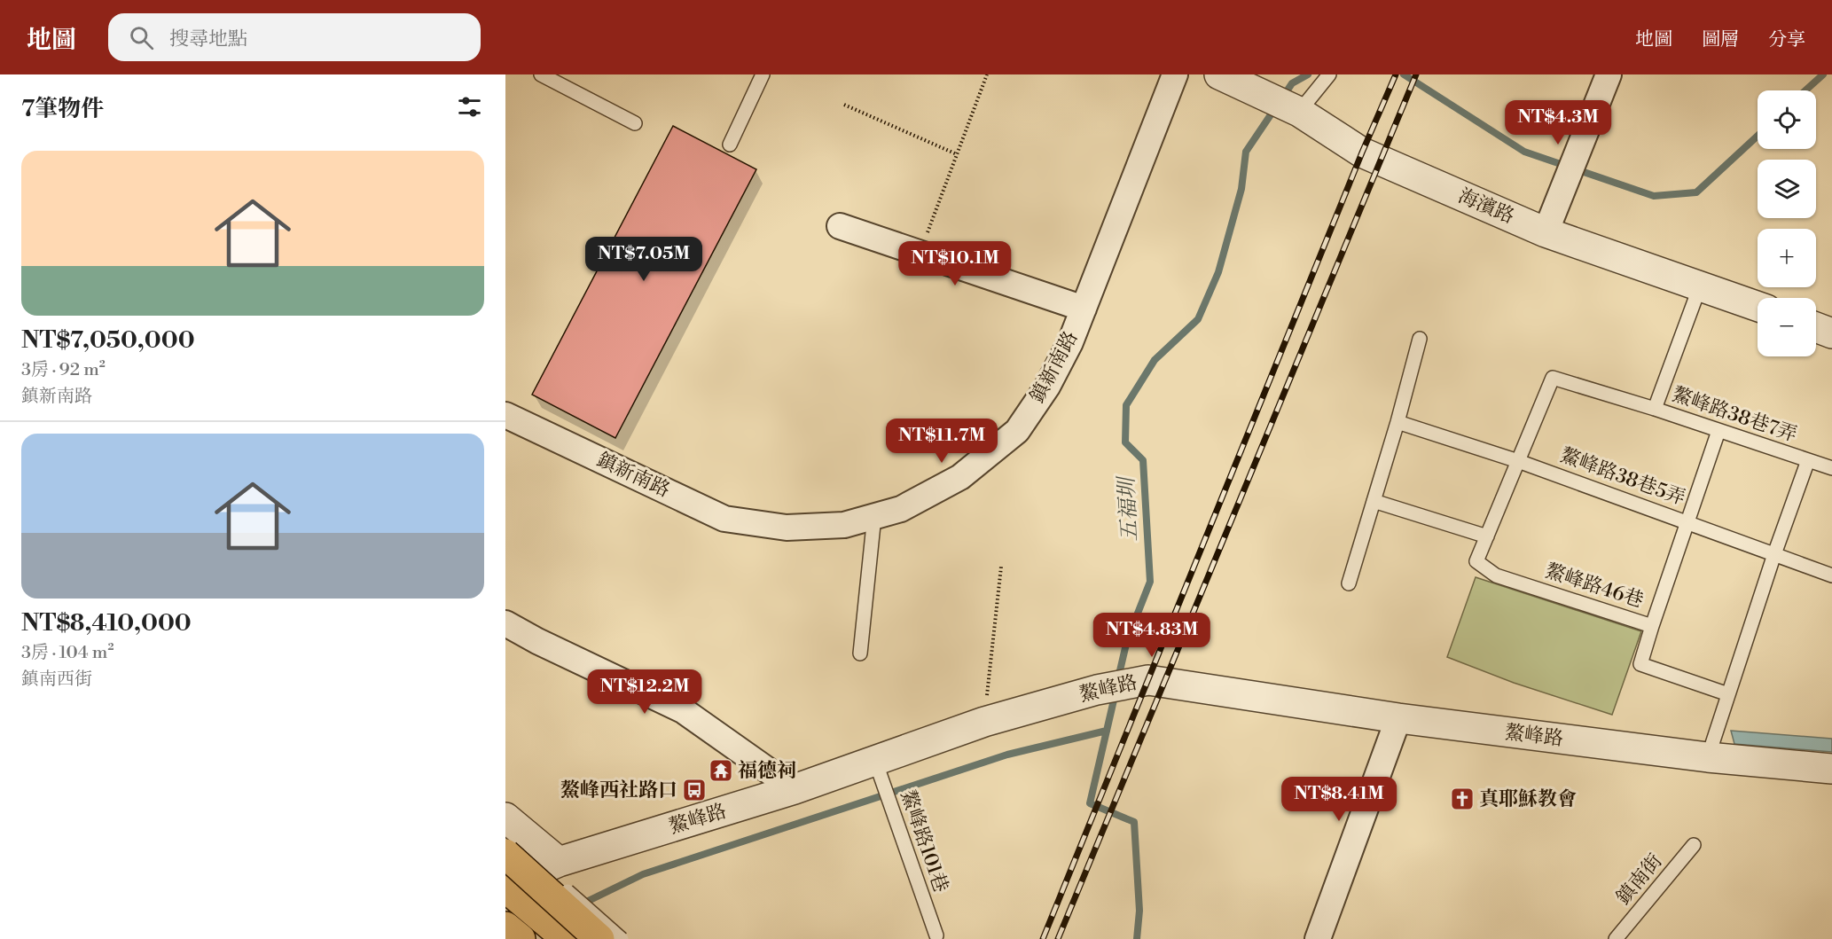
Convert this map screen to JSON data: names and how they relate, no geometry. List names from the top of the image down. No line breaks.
{"streets":{"street":["海濱路","鎮新南路","鰲峰路"],"lane":["鰲峰路38巷7弄","鰲峰路38巷5弄","鰲峰路46巷","鰲峰路101巷","鎮南街"]},"crossings":[["海濱路","鰲峰路38巷7弄"],["鰲峰路38巷7弄","鰲峰路38巷5弄"],["鰲峰路","鰲峰路101巷"]],"water":["五福圳"],"places":{"temple":["福德祠"],"bus stop":["鰲峰西社路口"],"church":["真耶穌教會"]},"page":{"header":"地圖","search":"搜尋地點","nav":["地圖","圖層","分享"],"heading":"7筆物件","map_buttons":["+","−"],"price":["NT$4.3M","NT$7.05M","NT$10.1M","NT$11.7M","NT$4.83M","NT$12.2M","NT$8.41M"],"list":[{"name":"NT$7,050,000","note":"3房 · 92 m² · 鎮新南路"},{"name":"NT$8,410,000","note":"3房 · 104 m² · 鎮南西街"}]}}
